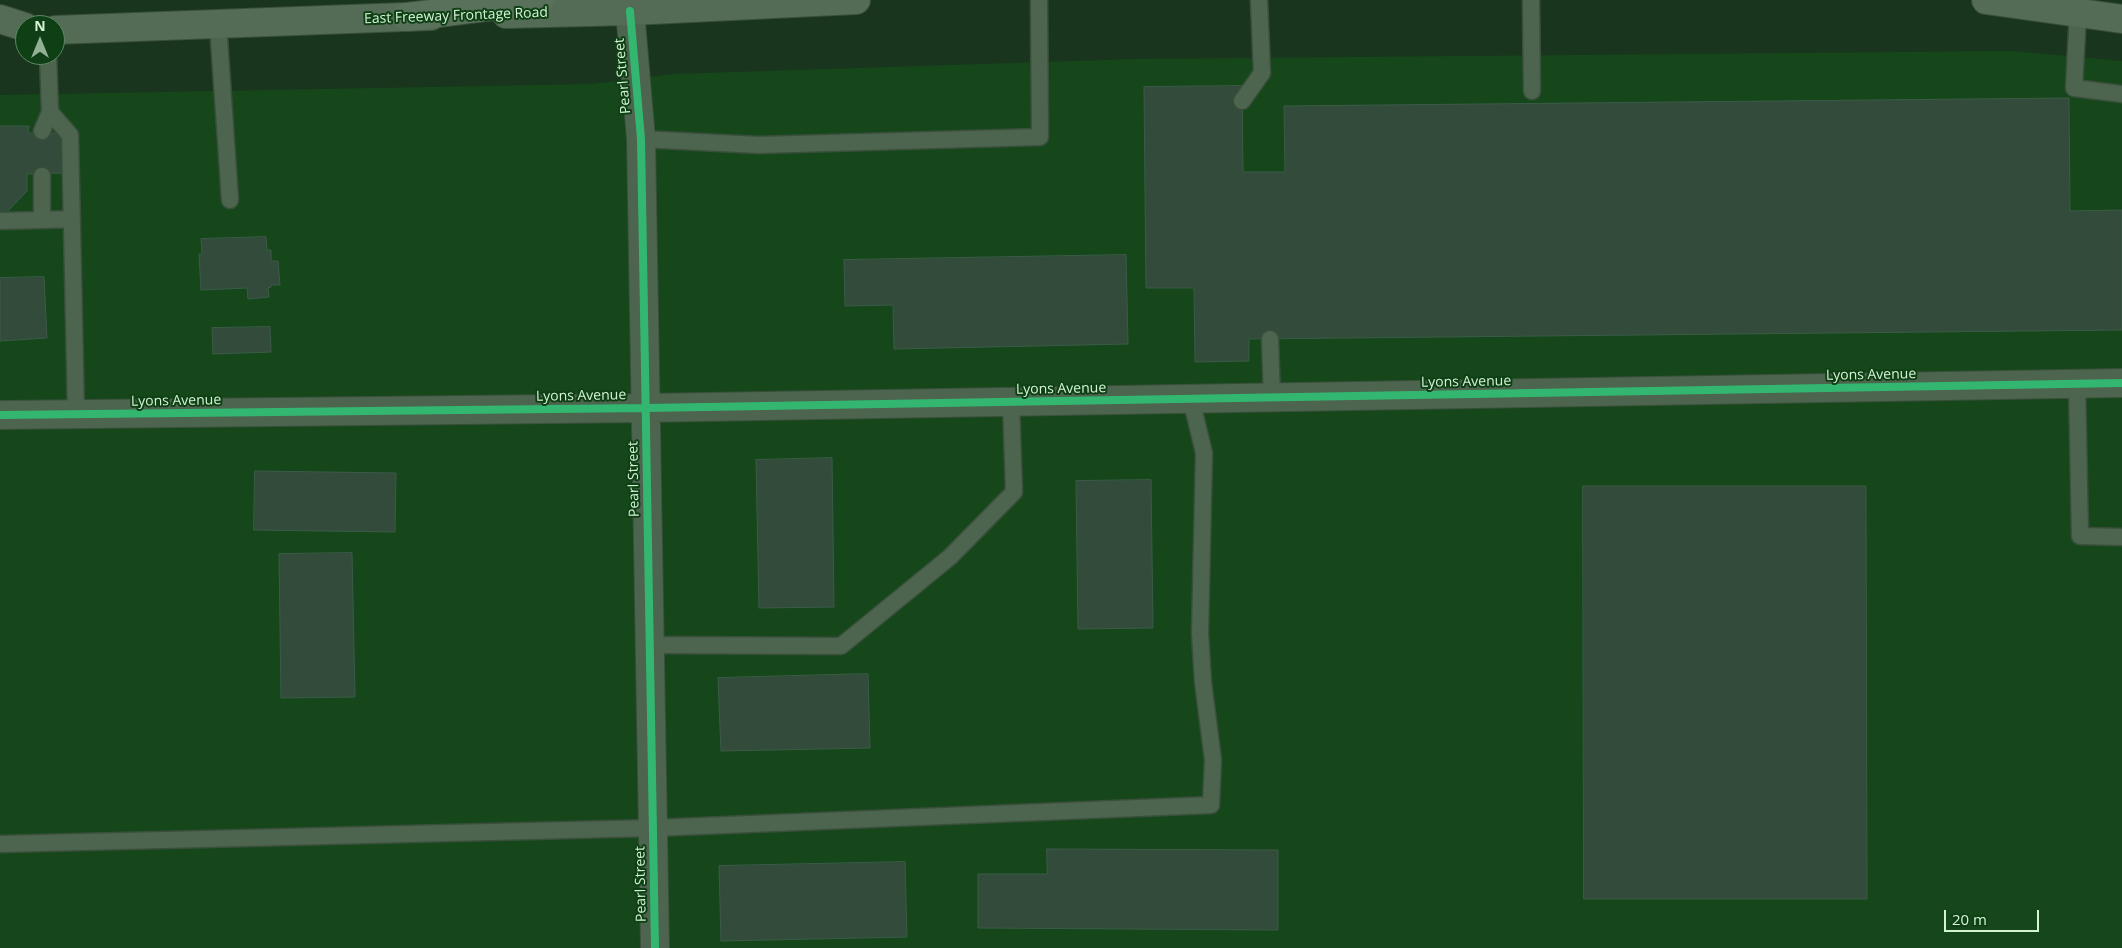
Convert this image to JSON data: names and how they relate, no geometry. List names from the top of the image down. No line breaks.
{"streets":{"main road":["East Freeway Frontage Road"],"street":["Pearl Street","Lyons Avenue"]},"crossings":[["East Freeway Frontage Road","Pearl Street"],["Pearl Street","Lyons Avenue"]],"scale_bar":"20 m","north":"top"}
